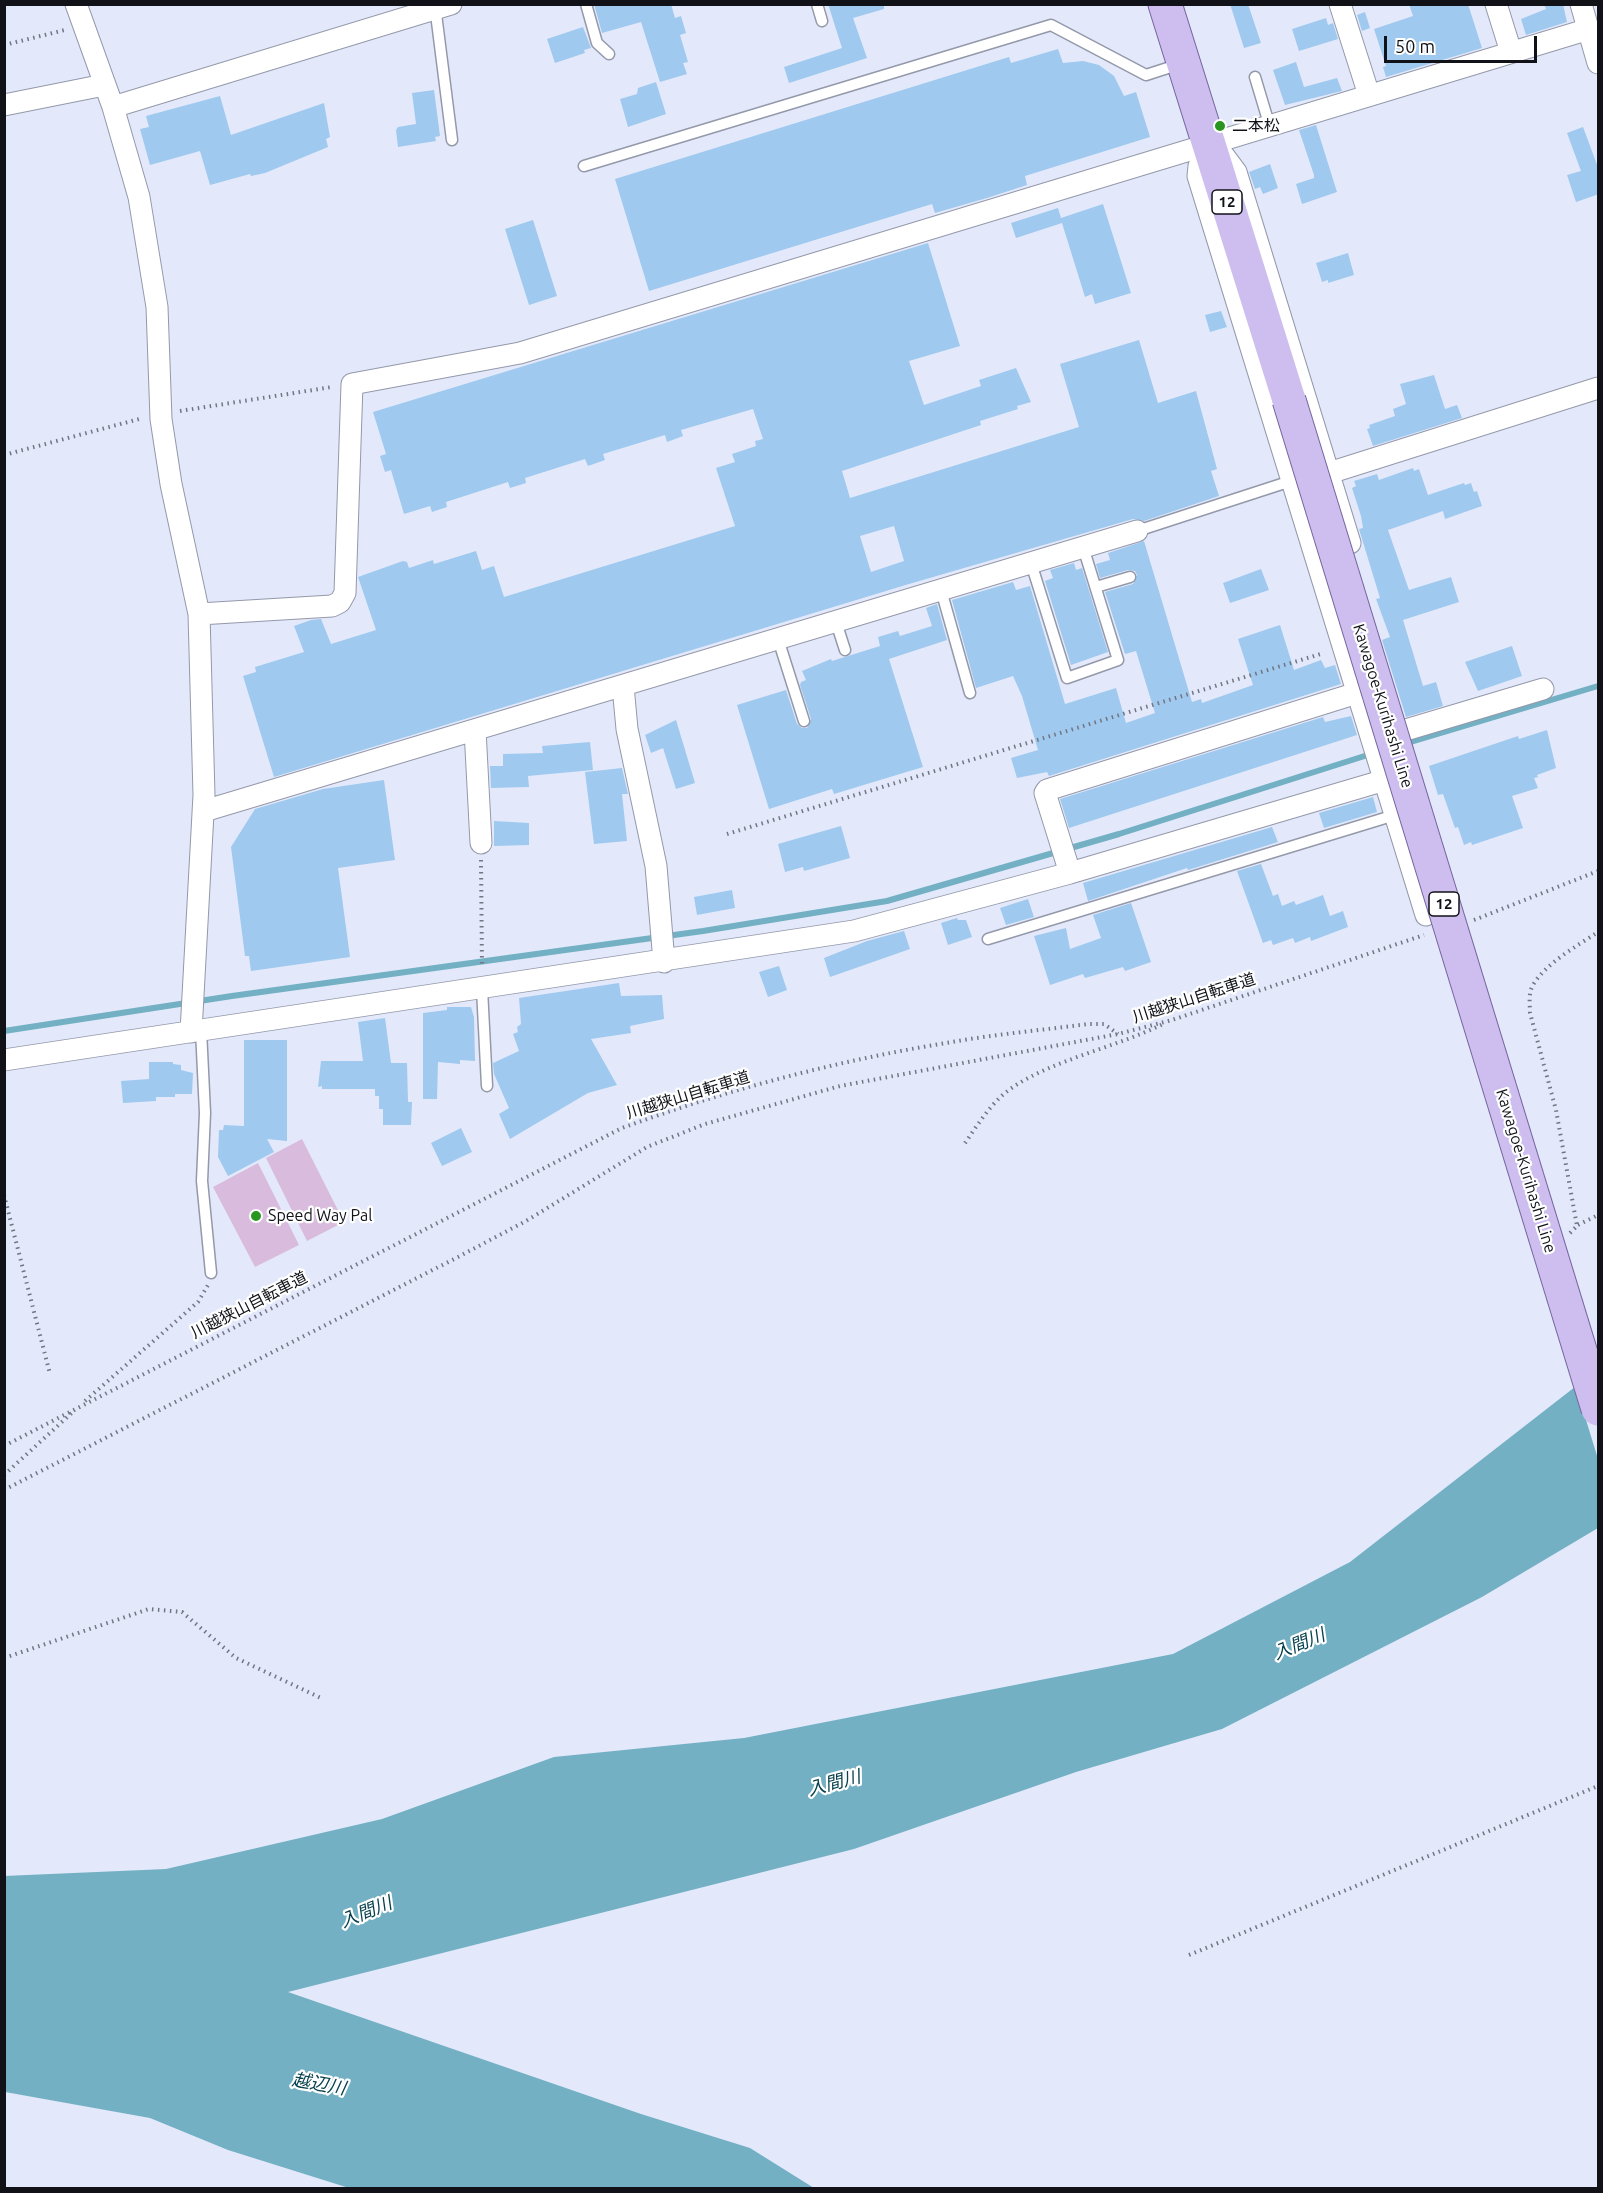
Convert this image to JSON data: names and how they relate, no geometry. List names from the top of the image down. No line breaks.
{"streets":{"main road":["12","Kawagoe-Kurihashi Line"],"path":["川越狭山自転車道"]},"water":["入間川","越辺川"],"places":["二本松","Speed Way Pal"],"scale_bar":"50 m"}
